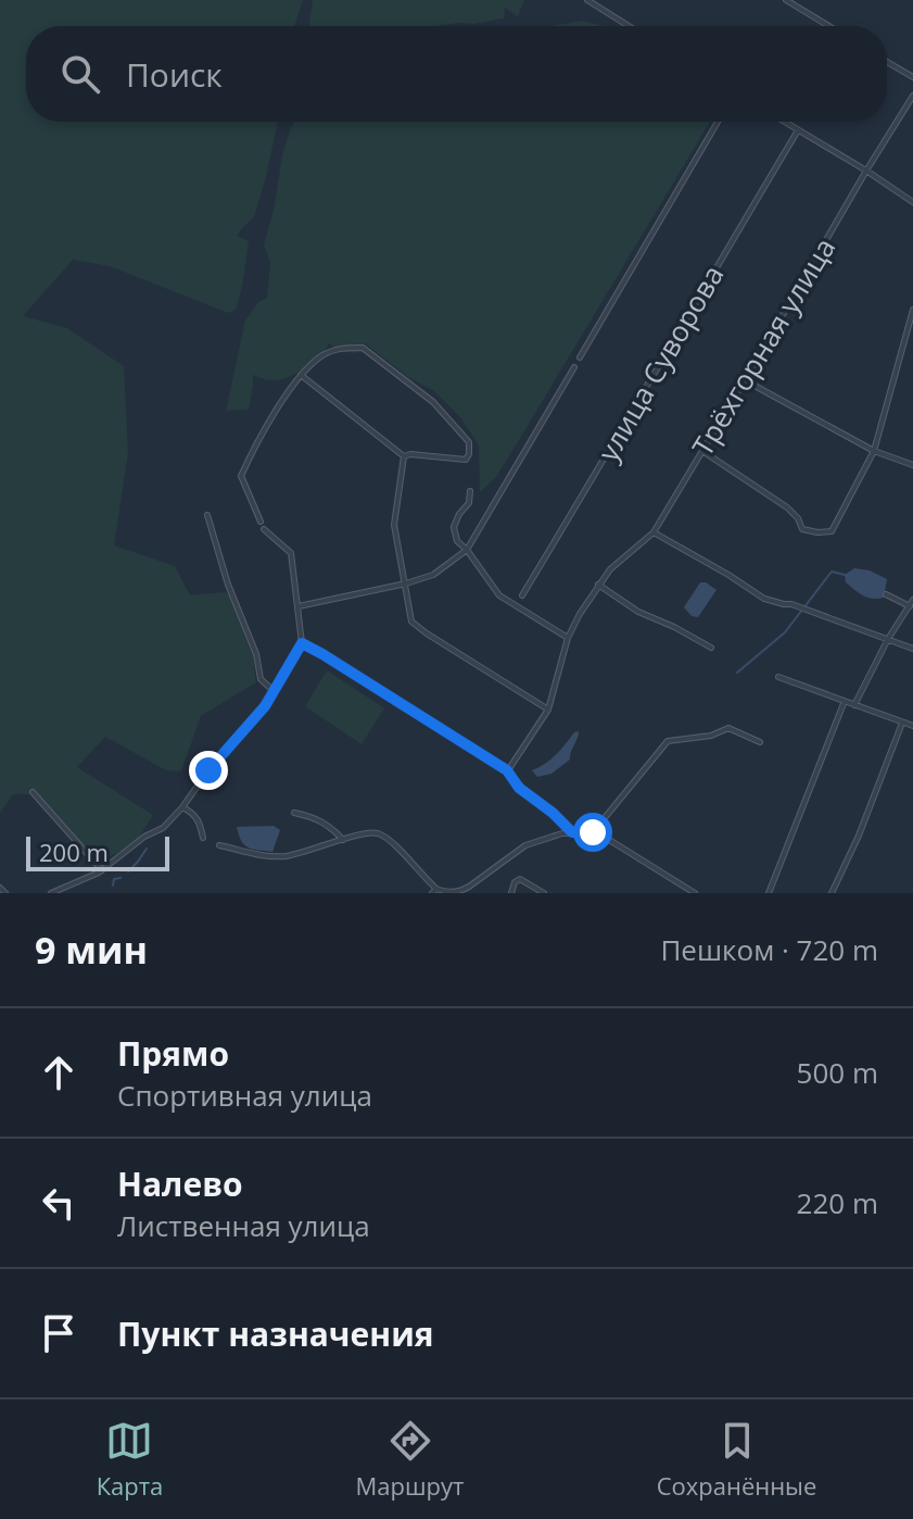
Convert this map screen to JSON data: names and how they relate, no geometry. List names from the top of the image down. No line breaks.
{"streets":{"street":["Трёхгорная улица","улица Суворова"]},"scale_bar":"200 m","page":{"search":"Поиск","scale":"200 m","heading":["9 мин","Пешком · 720 m"],"list":[["Прямо","Спортивная улица","500 m"],["Налево","Лиственная улица","220 m"],"Пункт назначения"],"nav":["Карта","Маршрут","Сохранённые"]}}
